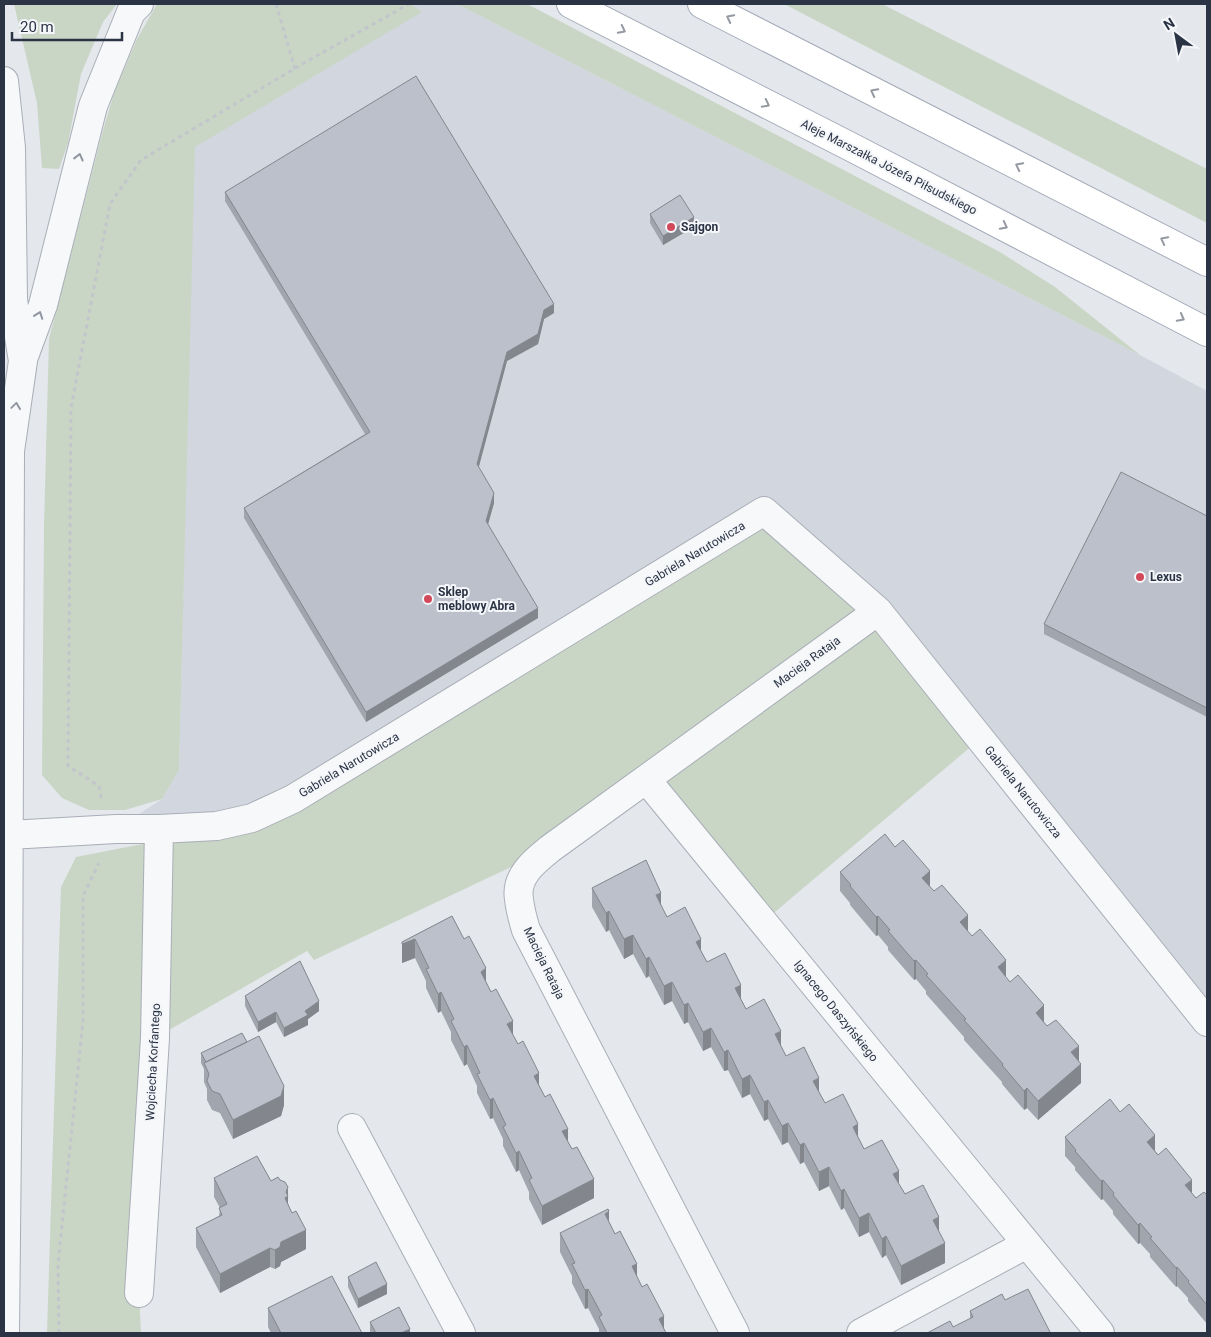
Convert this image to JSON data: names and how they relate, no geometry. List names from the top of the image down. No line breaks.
{"streets":{"main road":["Aleje Marszałka Józefa Piłsudskiego"],"street":["Gabriela Narutowicza","Macieja Rataja","Ignacego Daszyńskiego","Wojciecha Korfantego"]},"crossings":[["Gabriela Narutowicza","Macieja Rataja"],["Gabriela Narutowicza","Wojciecha Korfantego"],["Macieja Rataja","Ignacego Daszyńskiego"]],"places":["Sajgon","Lexus","Sklep meblowy Abra"],"scale_bar":"20 m","north":"top left"}
